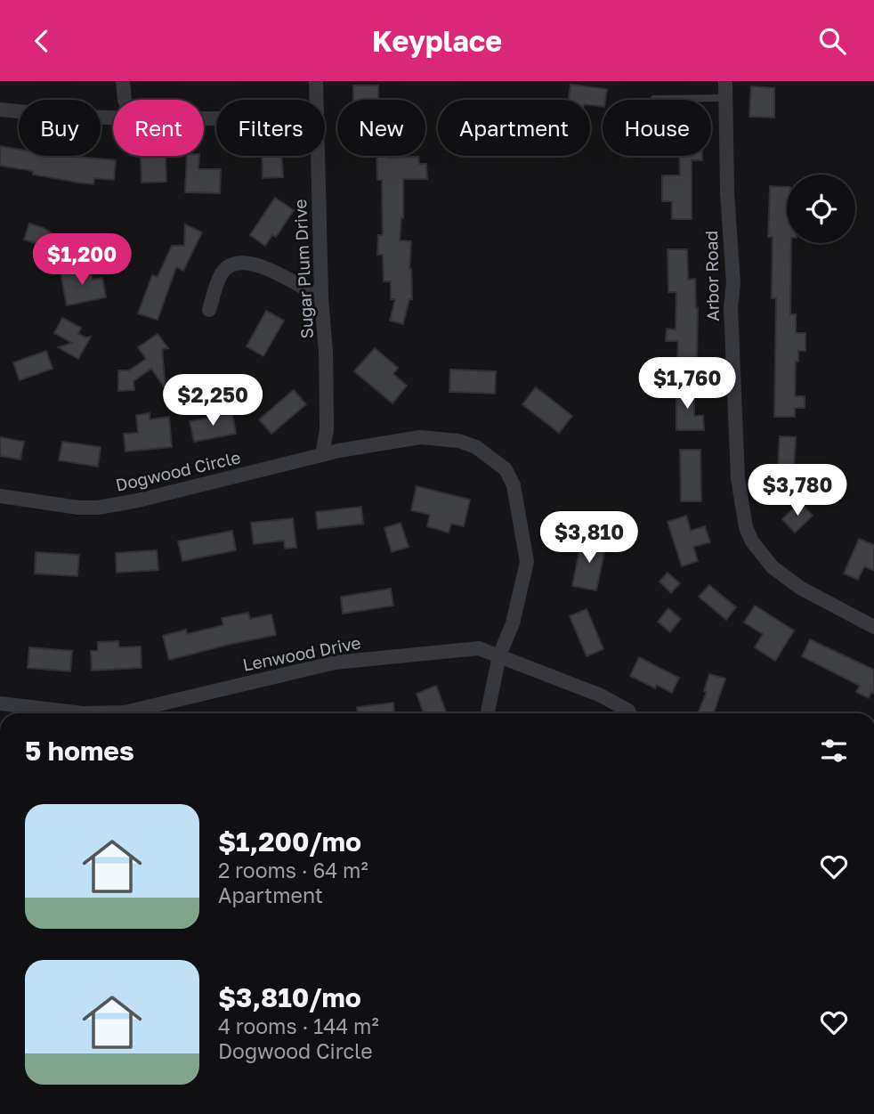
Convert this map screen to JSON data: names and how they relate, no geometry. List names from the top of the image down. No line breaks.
{"streets":{"street":["Sugar Plum Drive","Arbor Road","Dogwood Circle","Lenwood Drive"]},"crossings":[["Sugar Plum Drive","Dogwood Circle"],["Dogwood Circle","Lenwood Drive"]],"page":{"header":"Keyplace","chip":["Buy","Rent","Filters","New","Apartment","House"],"price":["$1,200","$1,760","$2,250","$3,780","$3,810"],"heading":"5 homes","list":[{"name":"$1,200/mo","note":"2 rooms · 64 m² · Apartment"},{"name":"$3,810/mo","note":"4 rooms · 144 m² · Dogwood Circle"}]}}
